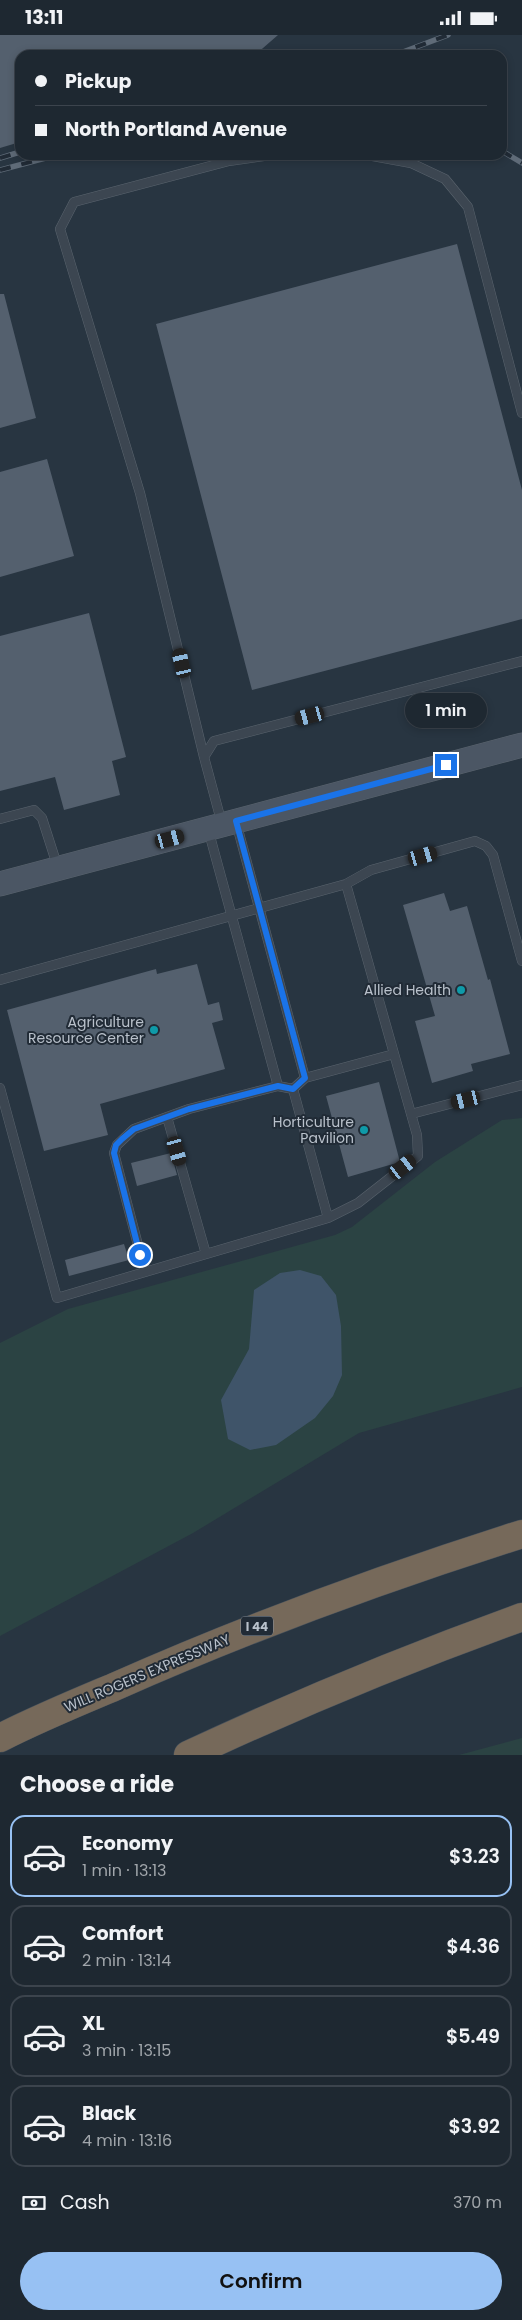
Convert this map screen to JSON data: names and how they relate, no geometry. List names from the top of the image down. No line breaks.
{"streets":{"highway":["I 44","WILL ROGERS EXPRESSWAY"]},"places":["Allied Health","Agriculture Resource Center","Horticulture Pavilion"],"page":{"status":"13:11","banner":["Pickup","North Portland Avenue"],"bubble":"1 min","heading":"Choose a ride","list":[{"name":"Economy","note":"1 min · 13:13","value":"$3.23"},{"name":"Comfort","note":"2 min · 13:14","value":"$4.36"},{"name":"XL","note":"3 min · 13:15","value":"$5.49"},{"name":"Black","note":"4 min · 13:16","value":"$3.92"}],"pay":["Cash","370 m"],"buttons":"Confirm"}}
